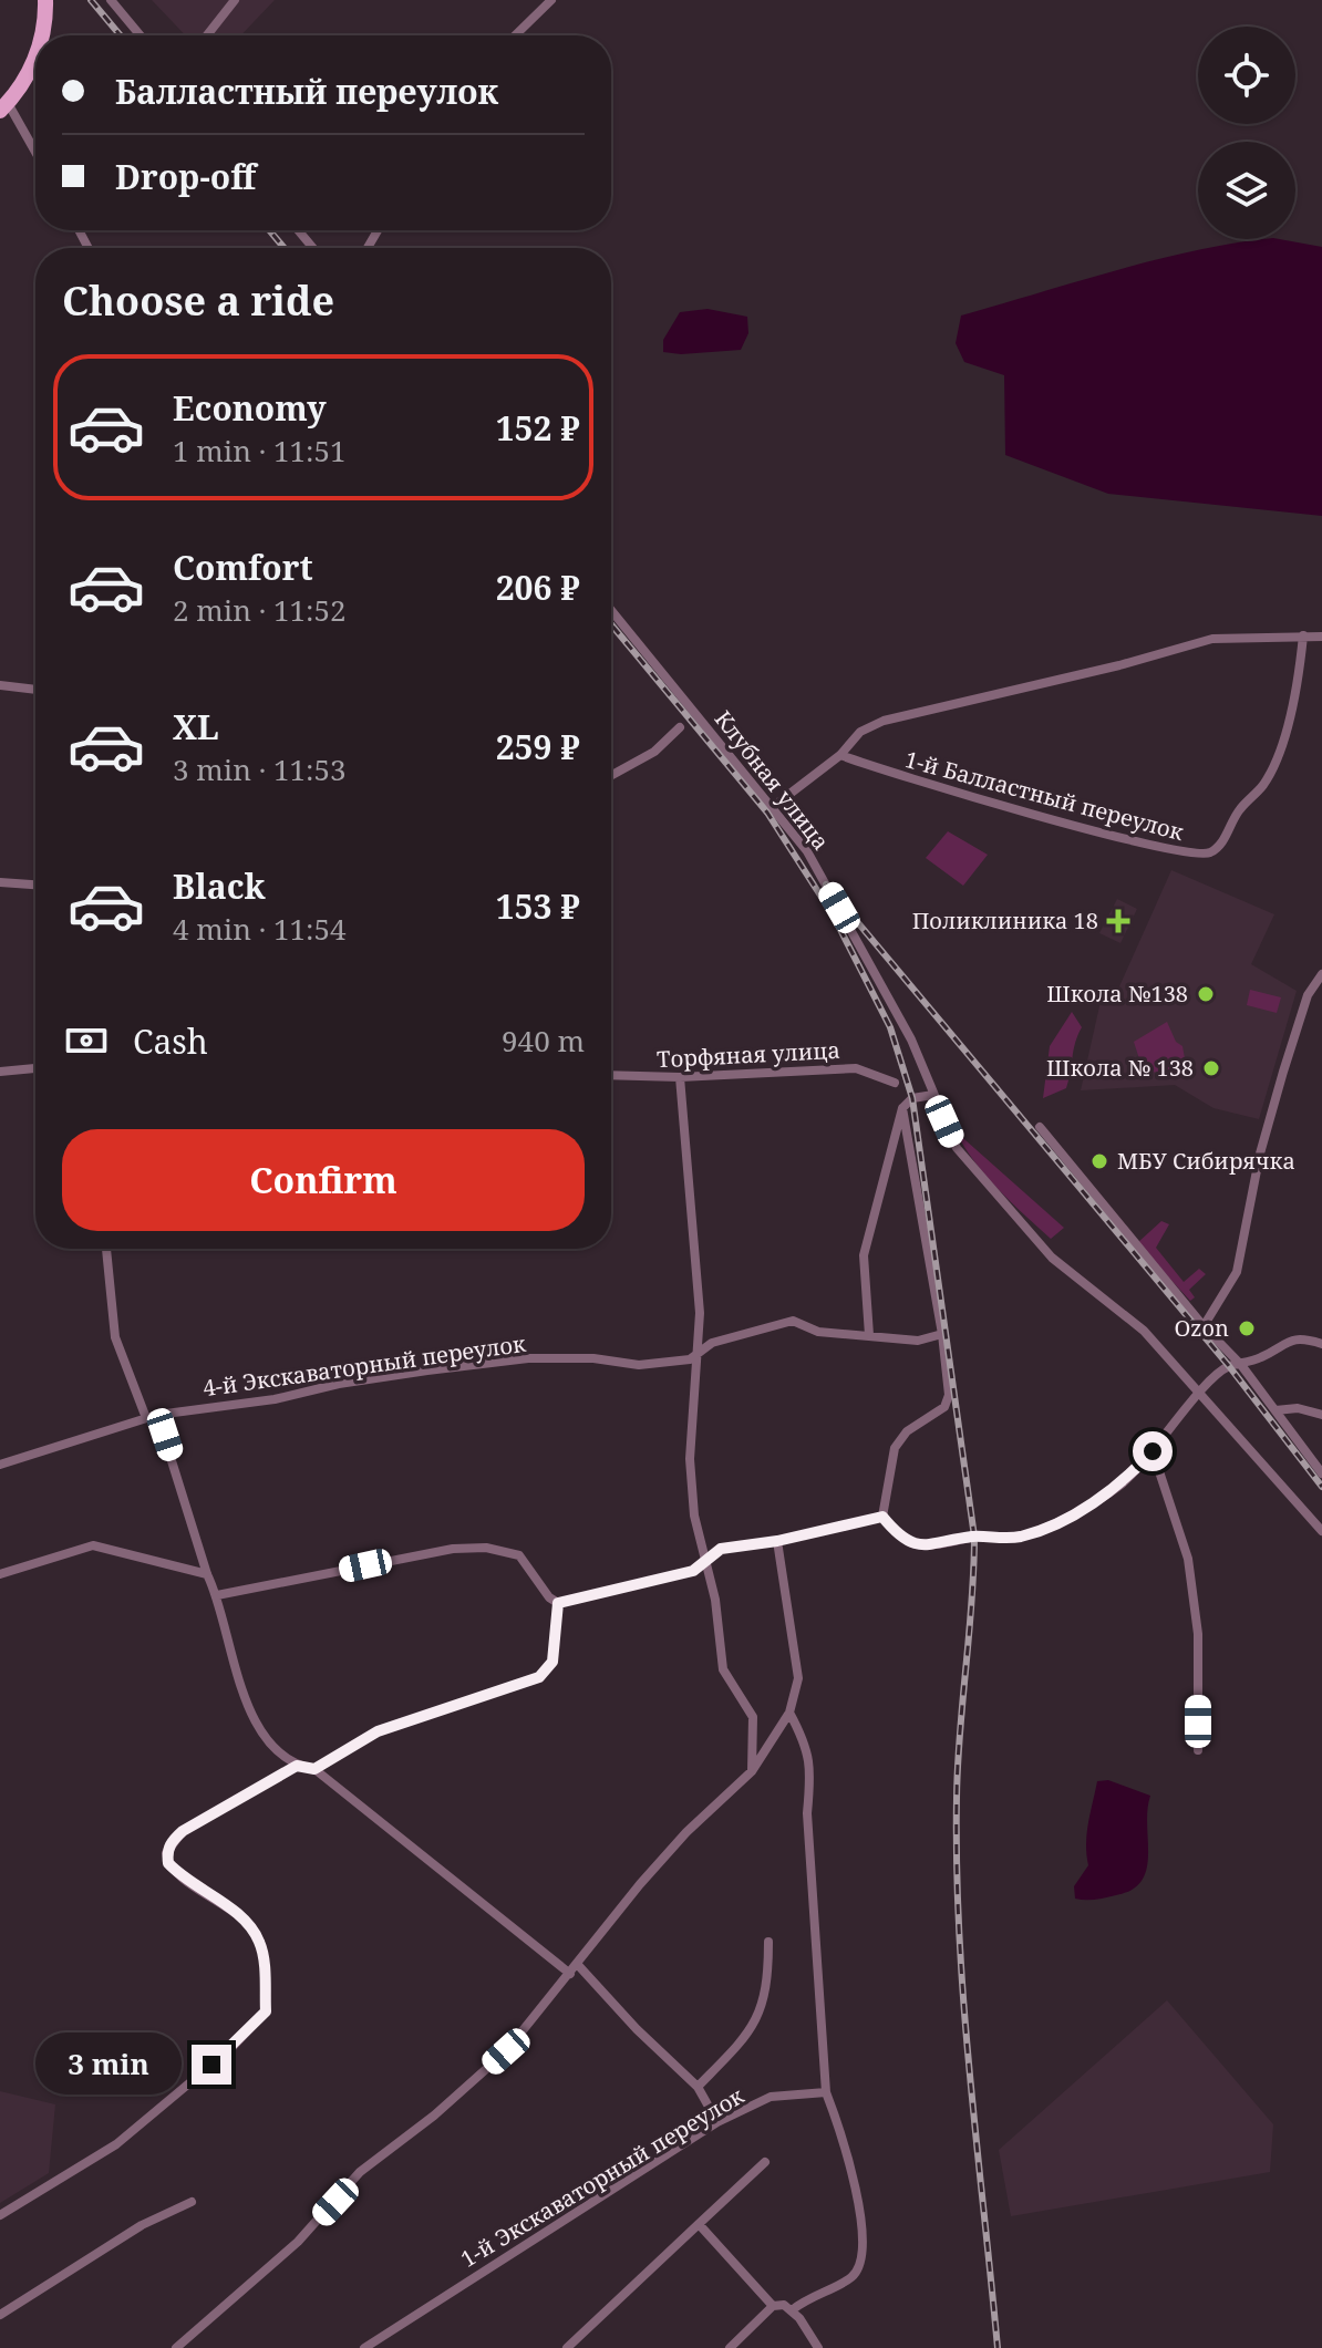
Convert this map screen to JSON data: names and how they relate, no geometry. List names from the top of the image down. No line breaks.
{"streets":{"street":["Клубная улица","1-й Балластный переулок","Торфяная улица","4-й Экскаваторный переулок","1-й Экскаваторный переулок"]},"crossings":[["Клубная улица","1-й Балластный переулок"]],"places":{"health":["Поликлиника 18"],"other":["Школа №138","Школа № 138","МБУ Сибирячка","Ozon"]},"page":{"banner":["Балластный переулок","Drop-off"],"heading":"Choose a ride","list":[{"name":"Economy","note":"1 min · 11:51","value":"152 ₽"},{"name":"Comfort","note":"2 min · 11:52","value":"206 ₽"},{"name":"XL","note":"3 min · 11:53","value":"259 ₽"},{"name":"Black","note":"4 min · 11:54","value":"153 ₽"}],"pay":["Cash","940 m"],"buttons":"Confirm","bubble":"3 min"}}
